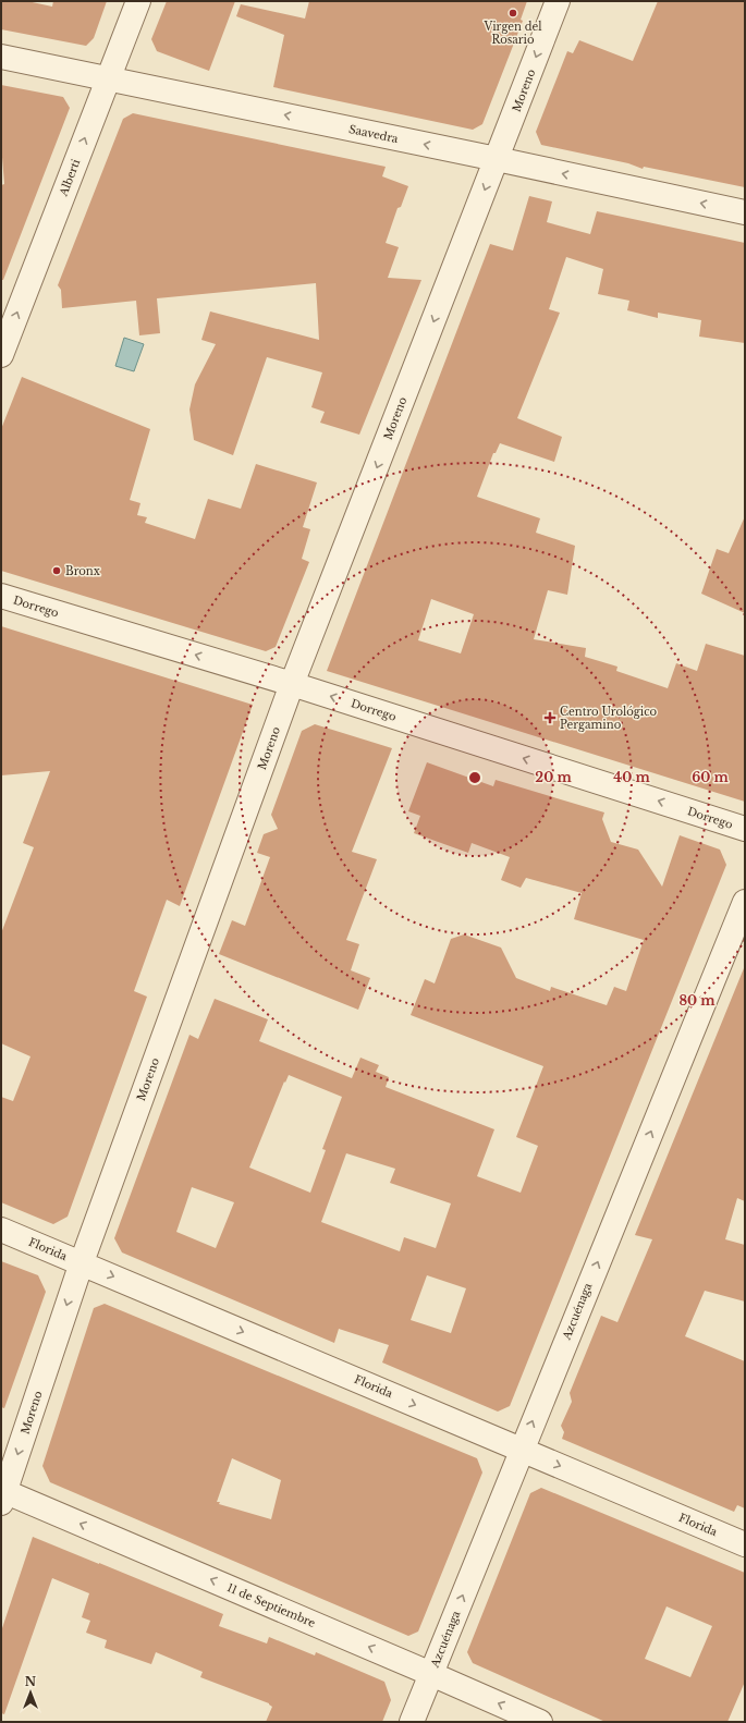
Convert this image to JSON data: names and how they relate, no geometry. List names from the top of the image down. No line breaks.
{"streets":{"street":["Moreno","Saavedra","Alberti","Dorrego","Florida","Azcuénaga","11 de Septiembre"]},"crossings":[["Moreno","Saavedra"],["Moreno","Dorrego"],["Moreno","Florida"],["Moreno","11 de Septiembre"],["Saavedra","Alberti"],["Florida","Azcuénaga"],["Azcuénaga","11 de Septiembre"]],"one_way":["Moreno","Saavedra","Alberti","Dorrego","Florida","Azcuénaga","11 de Septiembre"],"places":{"other":["Virgen del Rosario","Bronx"],"health":["Centro Urológico Pergamino"]},"north":"top","rings":["20 m","40 m","60 m","80 m"]}
